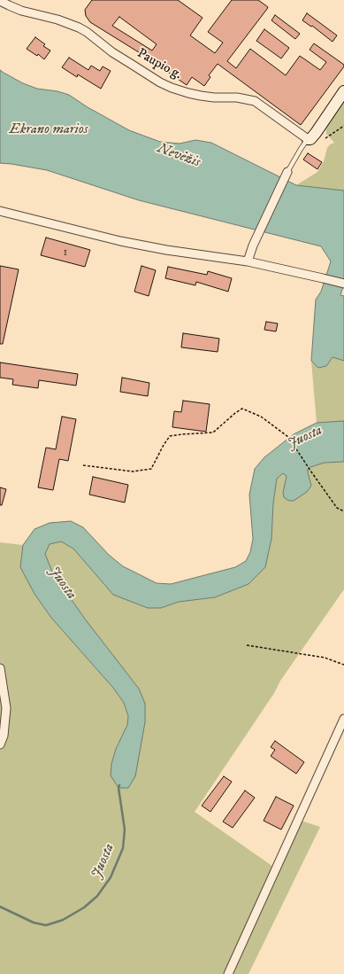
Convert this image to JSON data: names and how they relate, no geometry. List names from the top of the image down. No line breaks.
{"streets":{"street":["Paupio g."]},"water":["Ekrano marios","Nevėžis","Juosta"],"house_numbers":["1"]}
